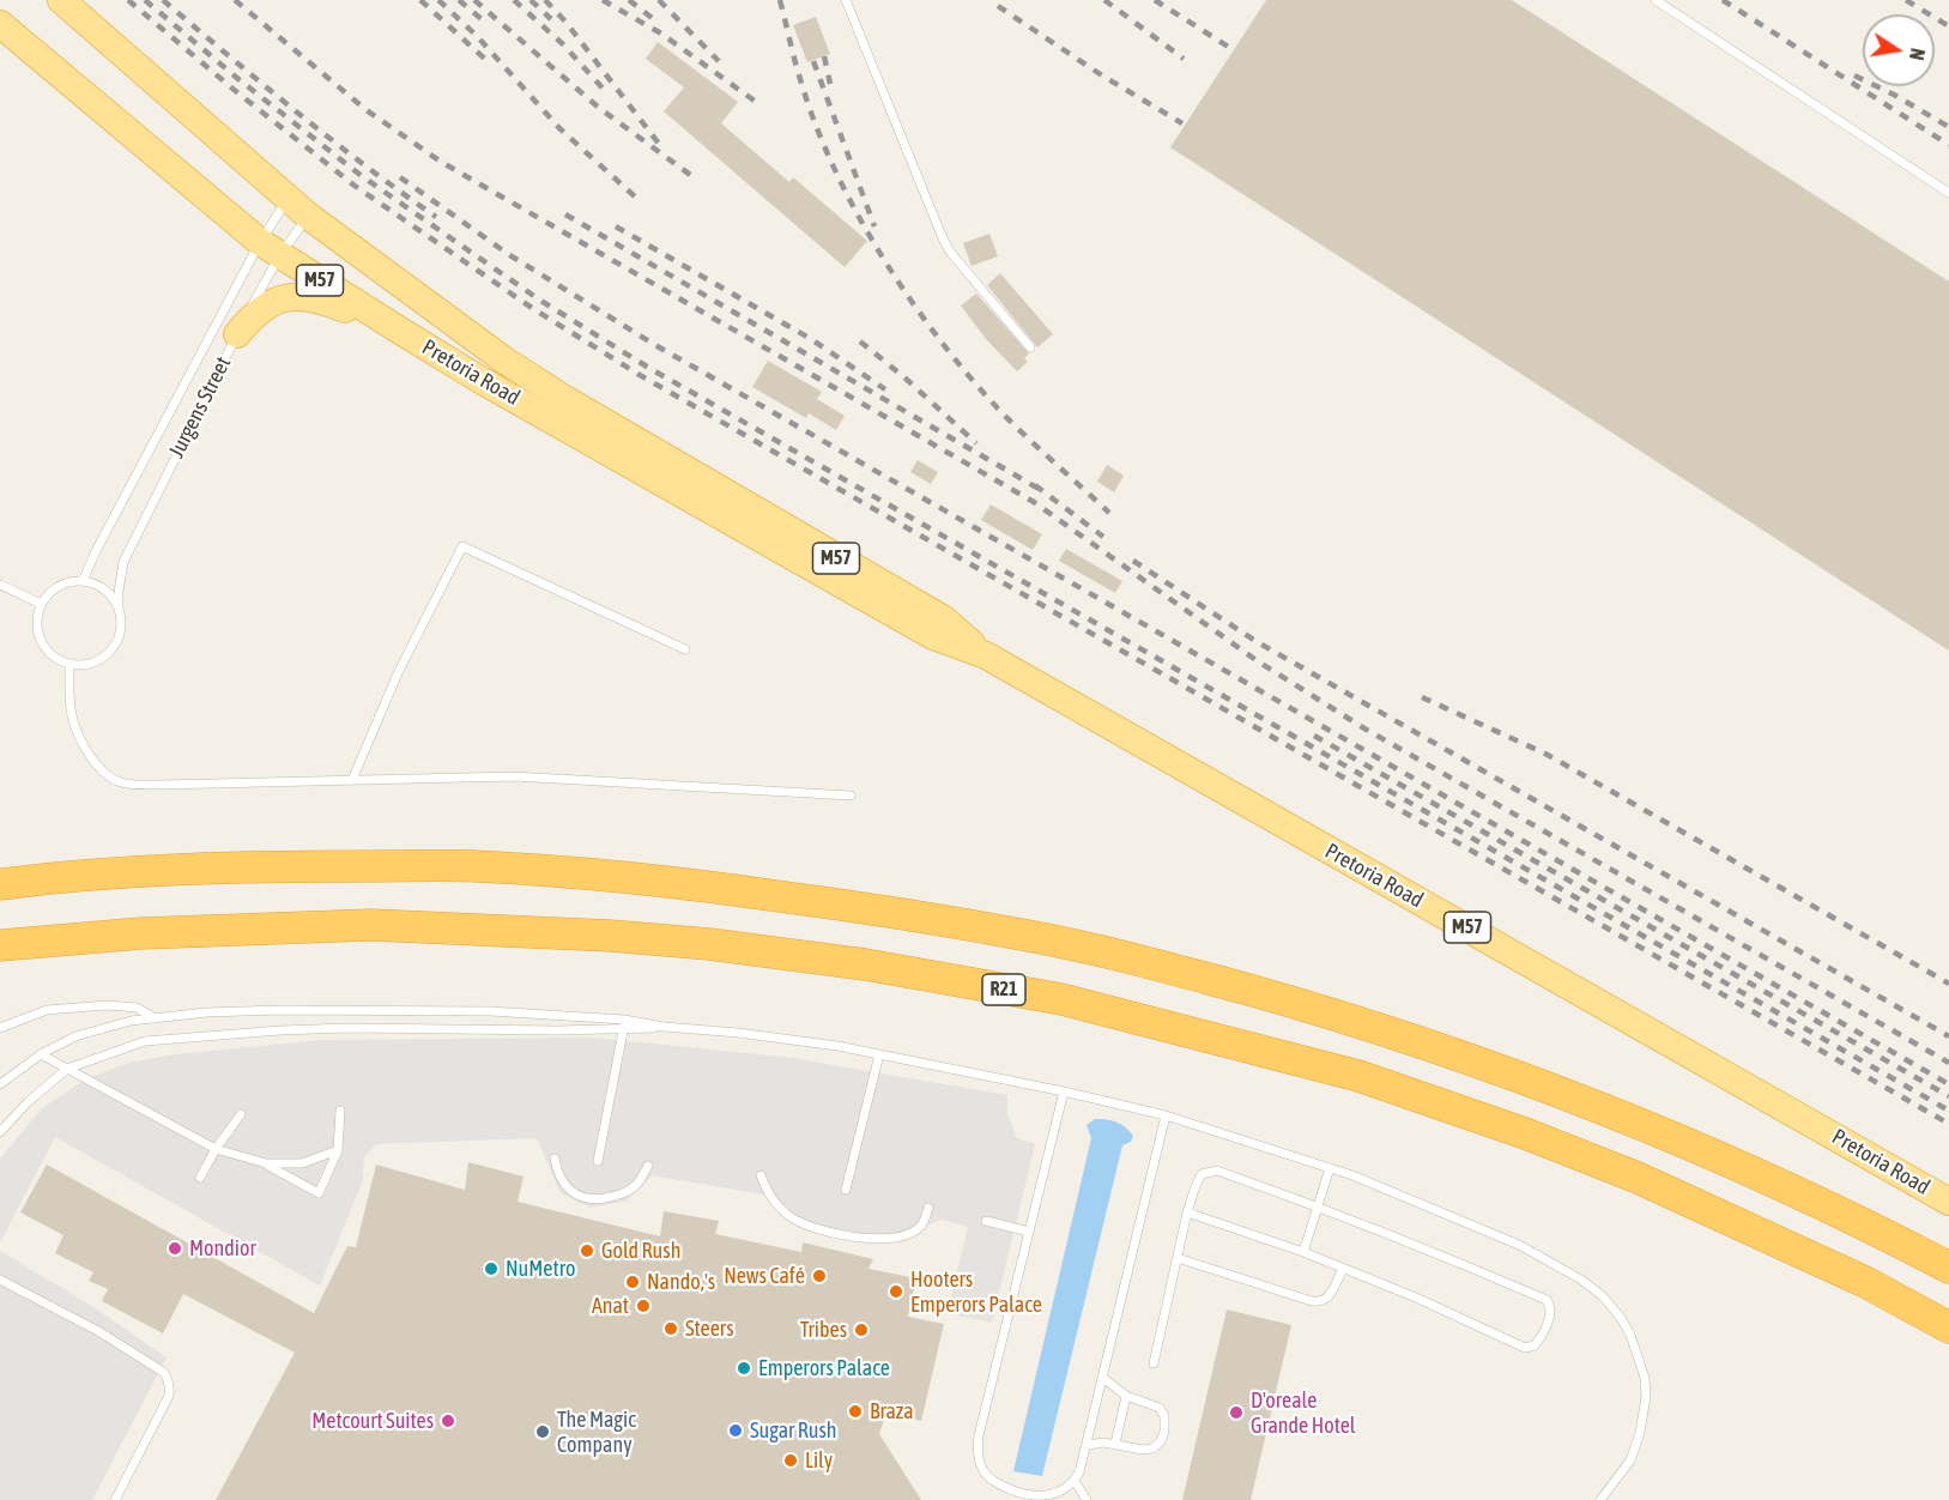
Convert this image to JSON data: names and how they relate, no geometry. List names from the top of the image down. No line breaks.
{"streets":{"highway":["R21"],"main road":["M57","Pretoria Road"],"lane":["Jurgens Street"]},"crossings":[["Pretoria Road","Jurgens Street"]],"places":["Mondior","Gold Rush","NuMetro","News Café","Nando,'s","Hooters Emperors Palace","Anat","Steers","Tribes","Emperors Palace","Braza","D'oreale Grande Hotel","Metcourt Suites","Sugar Rush","The Magic Company","Lily"],"north":"right"}
